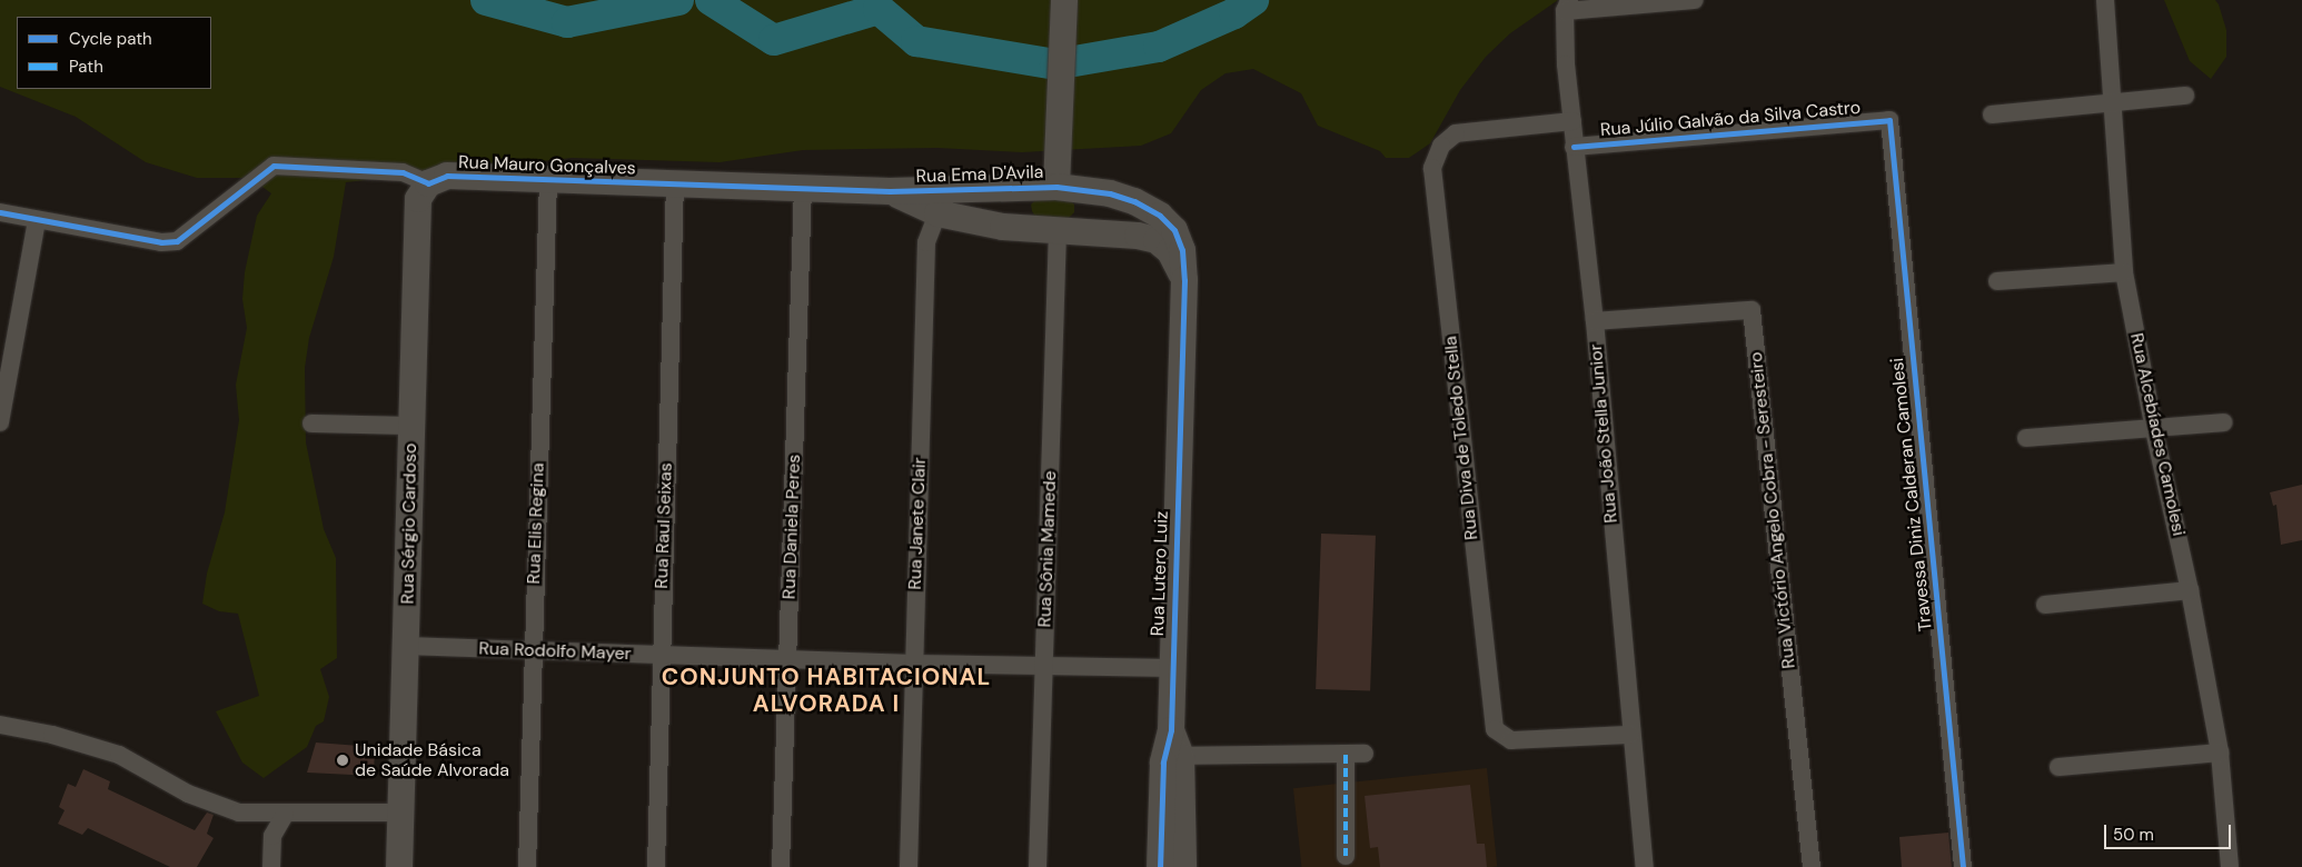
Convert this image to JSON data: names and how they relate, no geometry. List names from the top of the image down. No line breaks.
{"streets":{"street":["Rua Júlio Galvão da Silva Castro","Rua Mauro Gonçalves","Rua Ema D'Avila","Rua João Stella Junior","Rua Alcebíades Camolesi","Rua Diva de Toledo Stella","Travessa Diniz Calderan Camolesi","Rua Victório Angelo Cobra - Seresteiro","Rua Sérgio Cardoso","Rua Elis Regina","Rua Janete Clair","Rua Raul Seixas","Rua Daniela Peres","Rua Sônia Mamede","Rua Lutero Luiz","Rua Rodolfo Mayer"]},"crossings":[["Rua Júlio Galvão da Silva Castro","Rua João Stella Junior"],["Rua Júlio Galvão da Silva Castro","Travessa Diniz Calderan Camolesi"],["Rua Mauro Gonçalves","Rua Ema D'Avila"],["Rua Mauro Gonçalves","Rua Sérgio Cardoso"],["Rua Mauro Gonçalves","Rua Elis Regina"],["Rua Mauro Gonçalves","Rua Raul Seixas"],["Rua Mauro Gonçalves","Rua Daniela Peres"],["Rua Ema D'Avila","Rua Janete Clair"],["Rua Ema D'Avila","Rua Sônia Mamede"],["Rua Ema D'Avila","Rua Lutero Luiz"],["Rua João Stella Junior","Rua Diva de Toledo Stella"],["Rua João Stella Junior","Rua Victório Angelo Cobra - Seresteiro"],["Rua Sérgio Cardoso","Rua Rodolfo Mayer"],["Rua Elis Regina","Rua Rodolfo Mayer"],["Rua Janete Clair","Rua Rodolfo Mayer"],["Rua Raul Seixas","Rua Rodolfo Mayer"],["Rua Daniela Peres","Rua Rodolfo Mayer"],["Rua Sônia Mamede","Rua Rodolfo Mayer"],["Rua Lutero Luiz","Rua Rodolfo Mayer"]],"districts":["CONJUNTO HABITACIONAL ALVORADA I"],"places":["Unidade Básica de Saúde Alvorada"],"legend":["Cycle path","Path"],"scale_bar":"50 m"}
